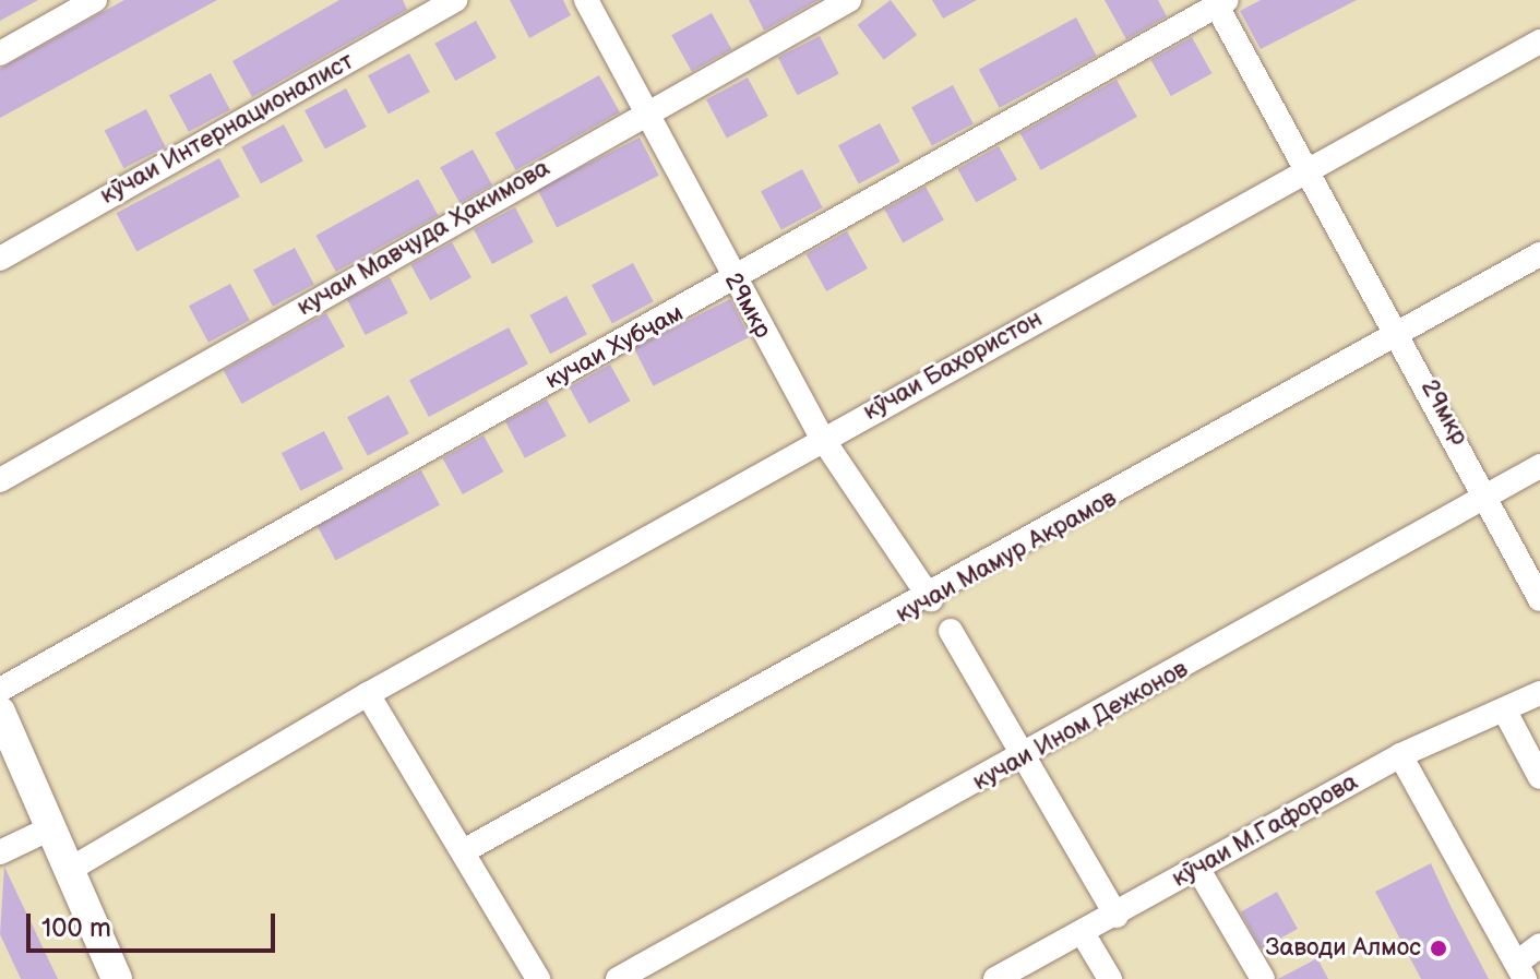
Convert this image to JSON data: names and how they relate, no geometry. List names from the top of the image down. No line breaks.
{"streets":{"street":["кӯчаи Интернационалист","кучаи Мавҷуда Ҳакимова","29мкр","кучаи Хубҷам","кӯчаи Баҳористон","кучаи Мамур Акрамов","кучаи Ином Дехконов","кӯчаи М.Гафорова"]},"crossings":[["кучаи Мавҷуда Ҳакимова","29мкр"],["29мкр","кучаи Хубҷам"],["29мкр","кӯчаи Баҳористон"],["29мкр","кучаи Мамур Акрамов"],["29мкр","кучаи Ином Дехконов"]],"places":["Заводи Алмос"],"scale_bar":"100 m"}
